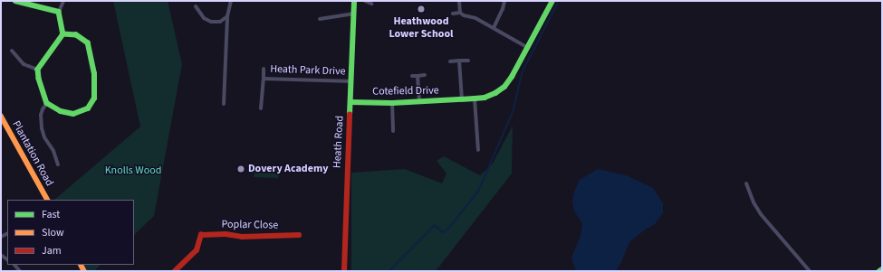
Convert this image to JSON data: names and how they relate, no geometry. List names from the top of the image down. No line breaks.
{"streets":{"street":["Heath Park Drive","Cotefield Drive","Heath Road","Plantation Road","Poplar Close"]},"crossings":[["Heath Park Drive","Heath Road"],["Cotefield Drive","Heath Road"]],"parks":["Knolls Wood"],"places":["Heathwood Lower School","Dovery Academy"],"legend":["Fast","Slow","Jam"]}
